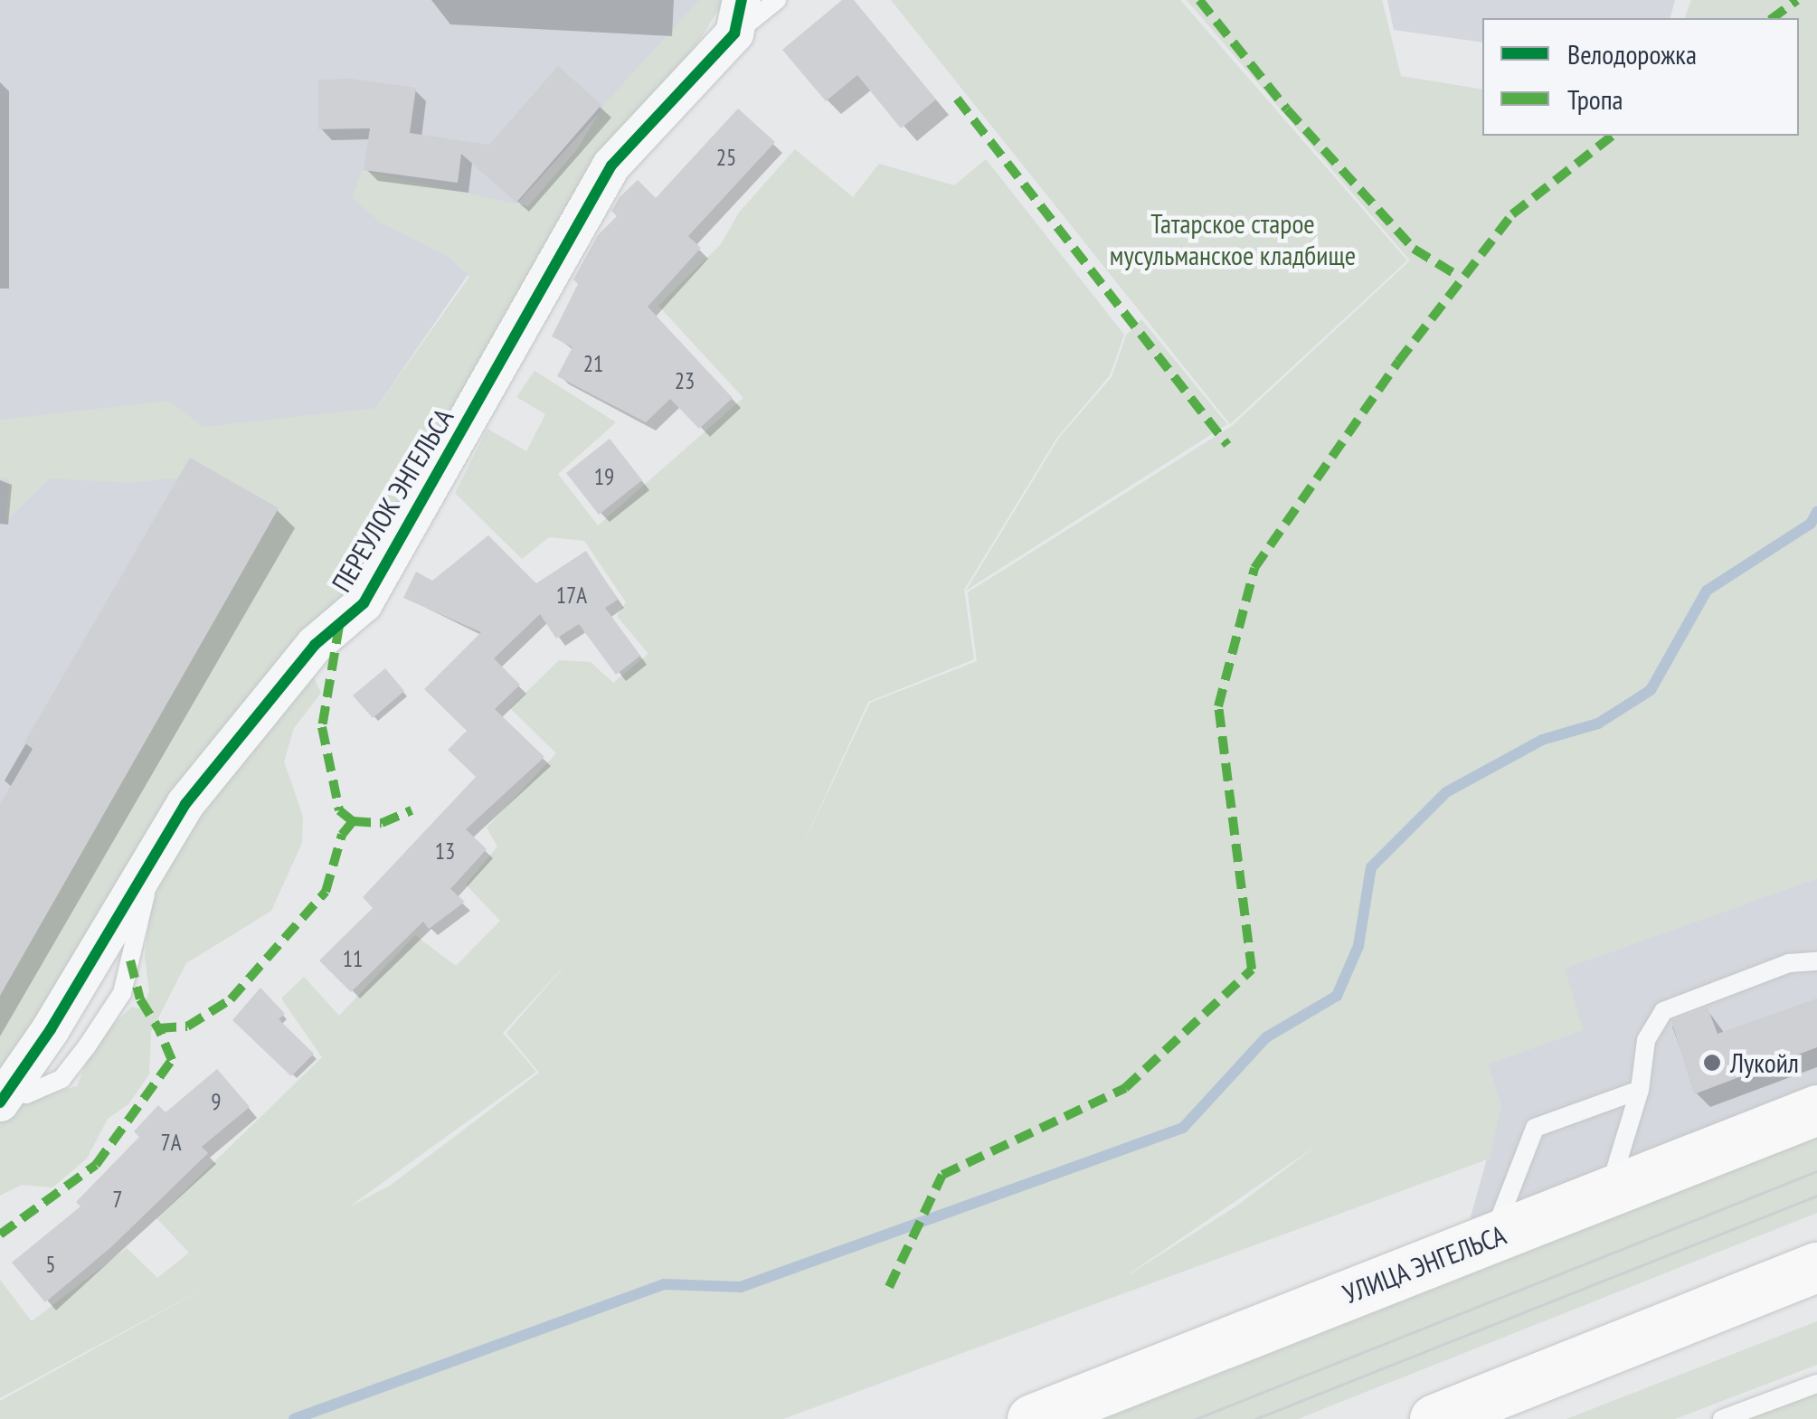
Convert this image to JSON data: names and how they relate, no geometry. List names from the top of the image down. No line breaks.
{"streets":{"main road":["УЛИЦА ЭНГЕЛЬСА"],"street":["ПЕРЕУЛОК ЭНГЕЛЬСА"]},"parks":["Татарское старое мусульманское кладбище"],"places":["Лукойл"],"house_numbers":["25","21","23","19","17А","13","11","9","7А","7","5"],"legend":["Велодорожка","Тропа"]}
